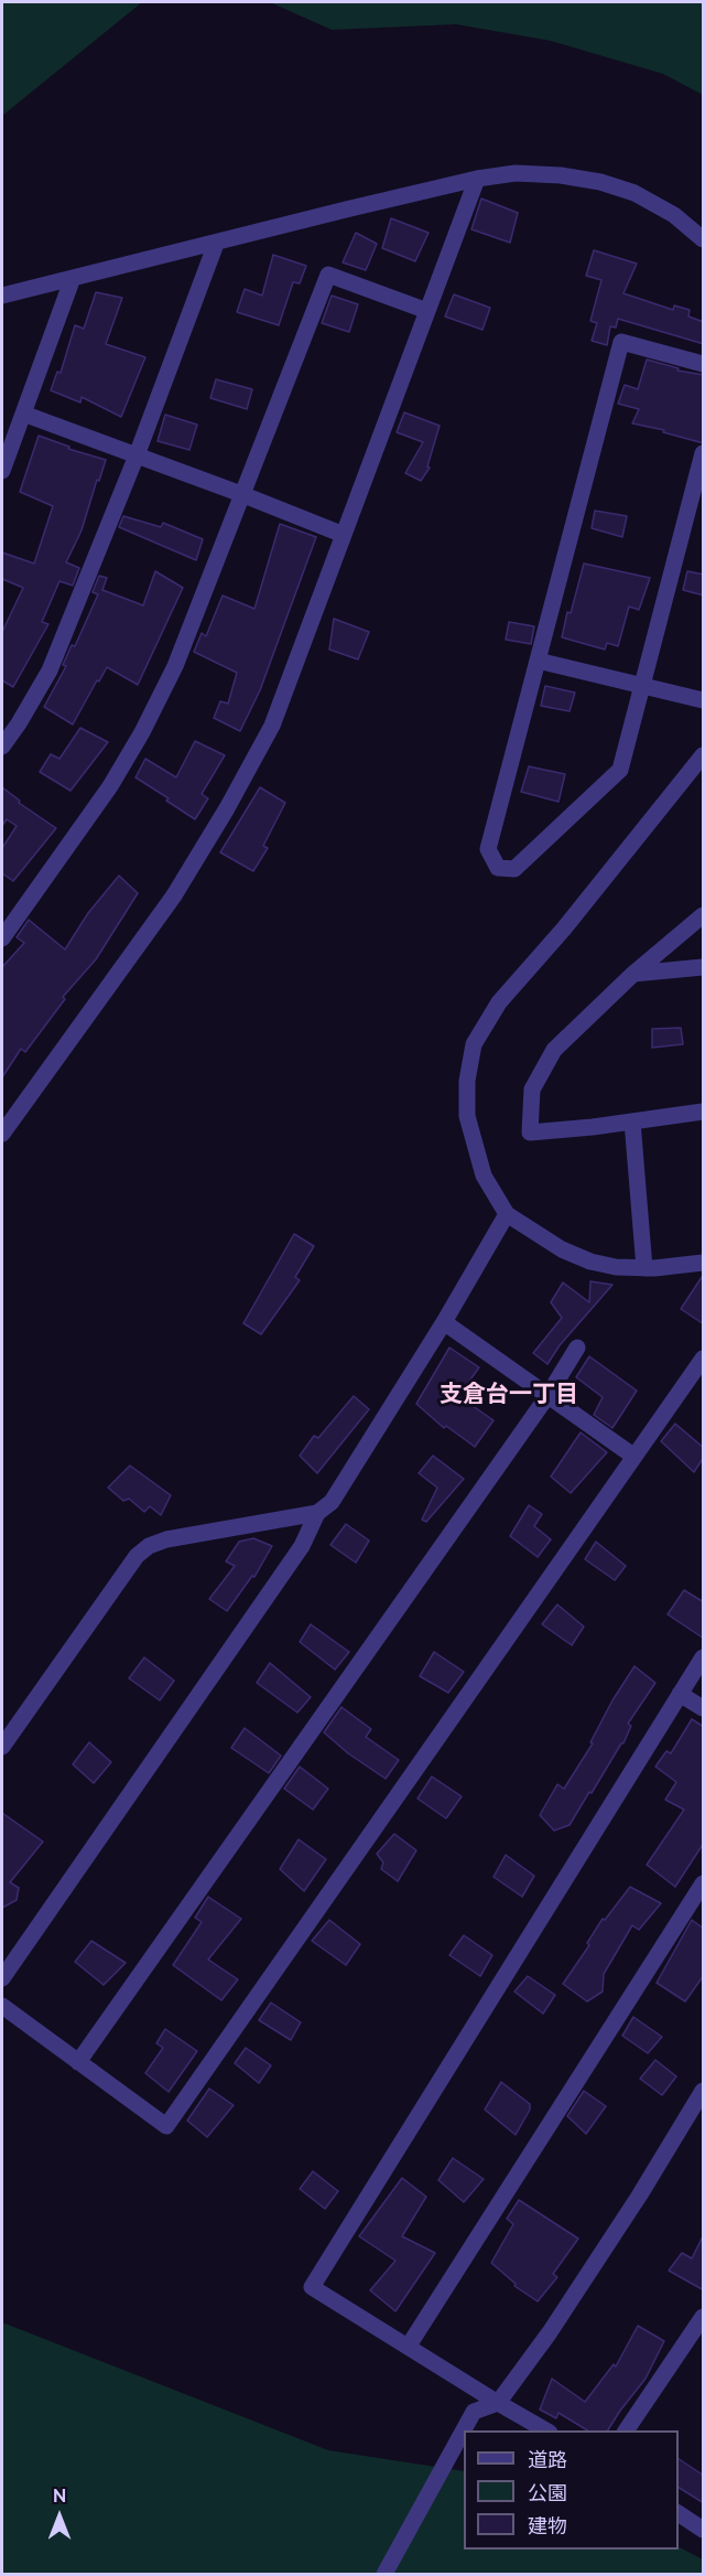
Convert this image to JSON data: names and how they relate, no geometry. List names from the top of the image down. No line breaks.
{"districts":["支倉台一丁目"],"legend":["道路","公園","建物"],"north":"top"}
